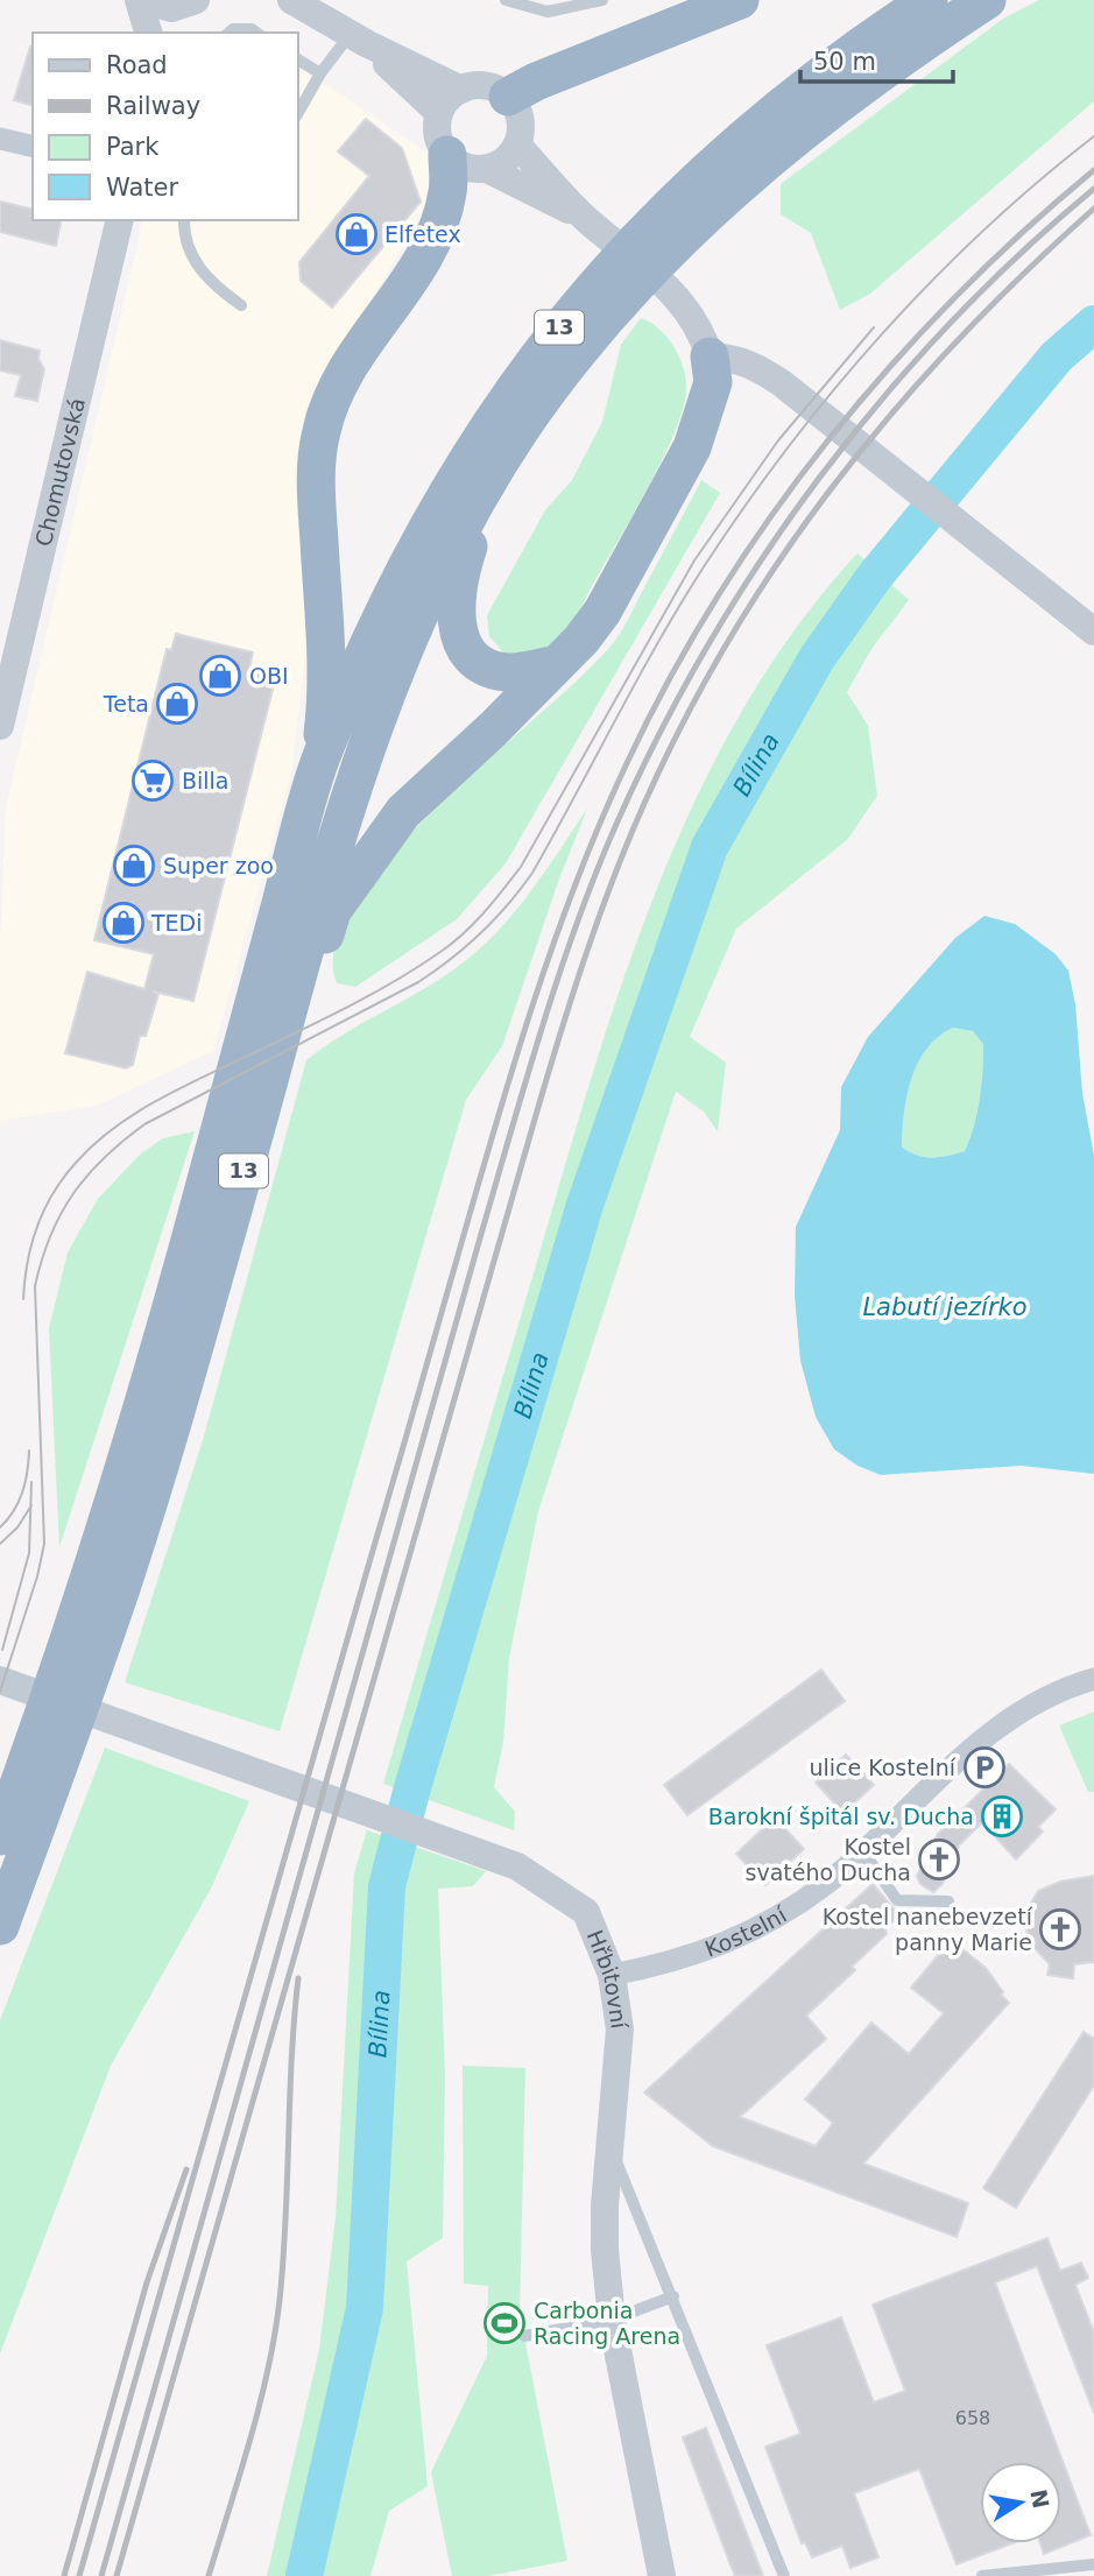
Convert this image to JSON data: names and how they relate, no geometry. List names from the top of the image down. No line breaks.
{"streets":{"highway":["13"],"street":["Chomutovská","Kostelní","Hřbitovní"]},"crossings":[["Kostelní","Hřbitovní"]],"water":["Bílina","Labutí jezírko"],"places":{"shop":["Elfetex","OBI","Teta","Super zoo","TEDi"],"supermarket":["Billa"],"parking":["ulice Kostelní"],"building":["Barokní špitál sv. Ducha"],"church":["Kostel svatého Ducha","Kostel nanebevzetí panny Marie"],"sports":["Carbonia Racing Arena"]},"house_numbers":["658"],"legend":["Road","Railway","Park","Water"],"scale_bar":"50 m","north":"right"}
